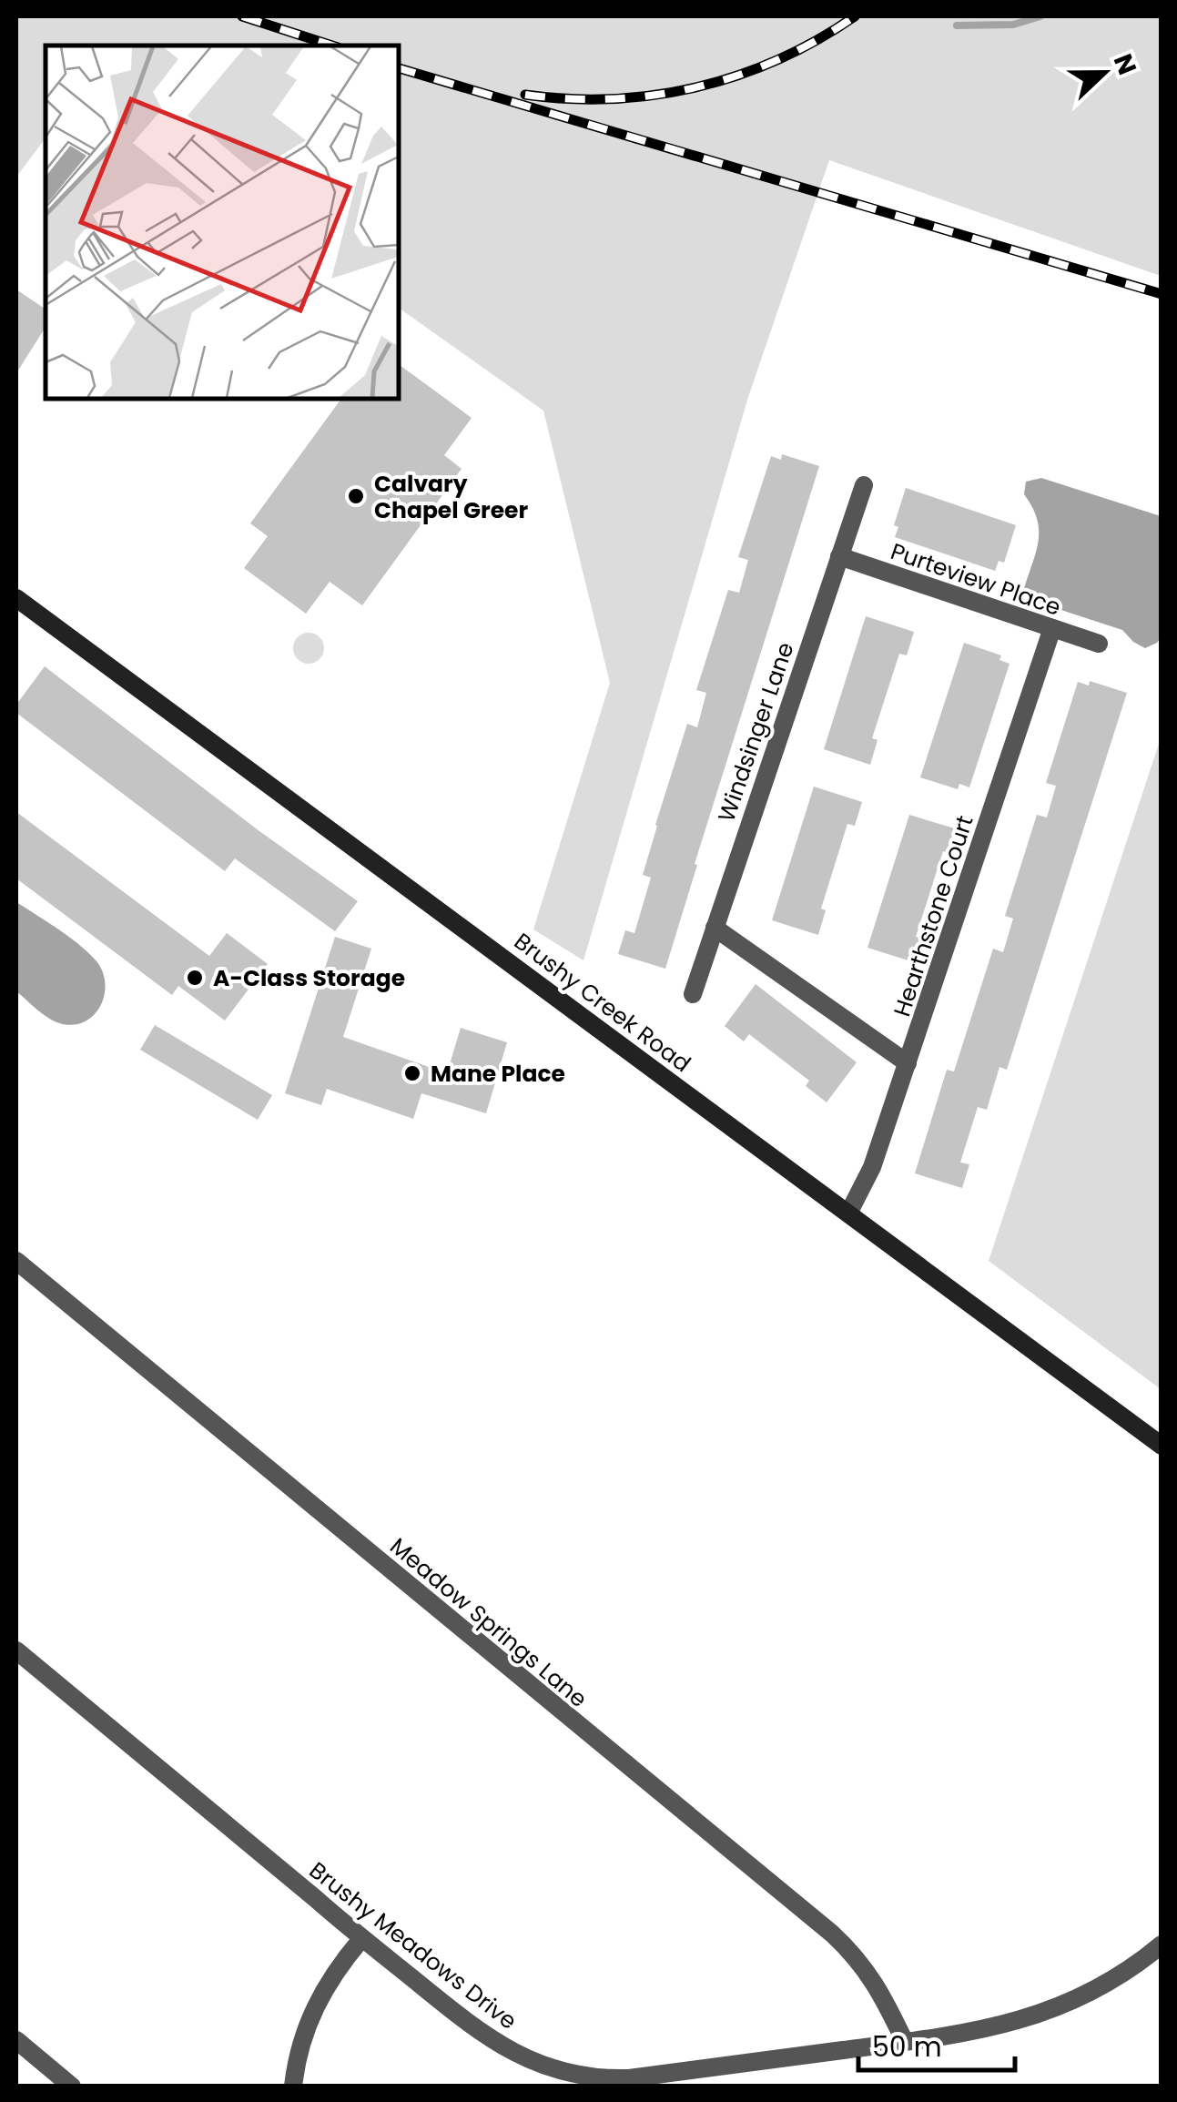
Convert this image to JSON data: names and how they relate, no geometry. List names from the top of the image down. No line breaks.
{"streets":{"main road":["Brushy Creek Road"],"street":["Purteview Place","Windsinger Lane","Hearthstone Court","Meadow Springs Lane","Brushy Meadows Drive"]},"crossings":[["Purteview Place","Windsinger Lane"],["Purteview Place","Hearthstone Court"],["Hearthstone Court","Brushy Creek Road"],["Meadow Springs Lane","Brushy Meadows Drive"]],"places":["Calvary Chapel Greer","A-Class Storage","Mane Place"],"scale_bar":"50 m","north":"right"}
